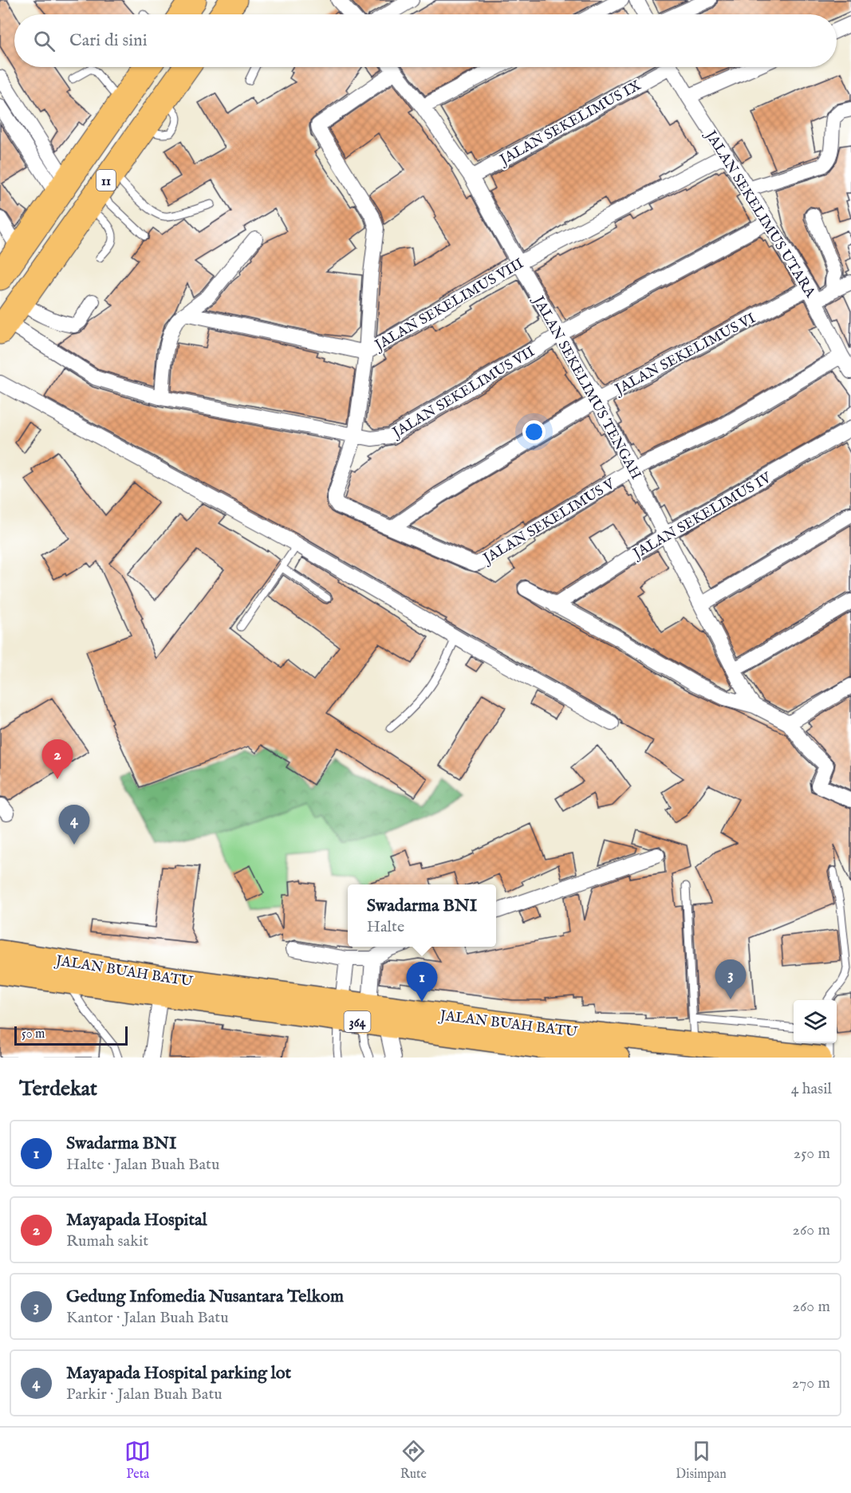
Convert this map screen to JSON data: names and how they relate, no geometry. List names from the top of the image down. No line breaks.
{"streets":{"highway":["11"],"main road":["JALAN BUAH BATU","364"],"street":["JALAN SEKELIMUS IX","JALAN SEKELIMUS UTARA","JALAN SEKELIMUS VIII","JALAN SEKELIMUS VI","JALAN SEKELIMUS TENGAH","JALAN SEKELIMUS VII","JALAN SEKELIMUS IV","JALAN SEKELIMUS V"]},"crossings":[["JALAN SEKELIMUS IX","JALAN SEKELIMUS TENGAH"],["11","JALAN SEKELIMUS VII"],["JALAN SEKELIMUS UTARA","JALAN SEKELIMUS VIII"],["JALAN SEKELIMUS UTARA","JALAN SEKELIMUS VI"],["JALAN SEKELIMUS UTARA","JALAN SEKELIMUS VII"],["JALAN SEKELIMUS UTARA","JALAN SEKELIMUS V"],["JALAN SEKELIMUS VIII","JALAN SEKELIMUS TENGAH"],["JALAN SEKELIMUS VI","JALAN SEKELIMUS TENGAH"],["JALAN SEKELIMUS VI","JALAN SEKELIMUS V"],["JALAN SEKELIMUS TENGAH","JALAN SEKELIMUS VII"],["JALAN SEKELIMUS TENGAH","JALAN SEKELIMUS IV"],["JALAN SEKELIMUS TENGAH","JALAN SEKELIMUS V"],["JALAN SEKELIMUS VII","JALAN SEKELIMUS V"]],"scale_bar":"50 m","page":{"search":"Cari di sini","pins":["2","4","3","1"],"popup":["Swadarma BNI","Halte"],"scale":"50 m","heading":["Terdekat","4 hasil"],"list":[{"mark":"1","name":"Swadarma BNI","note":"Halte · Jalan Buah Batu","value":"250 m"},{"mark":"2","name":"Mayapada Hospital","note":"Rumah sakit","value":"260 m"},{"mark":"3","name":"Gedung Infomedia Nusantara Telkom","note":"Kantor · Jalan Buah Batu","value":"260 m"},{"mark":"4","name":"Mayapada Hospital parking lot","note":"Parkir · Jalan Buah Batu","value":"270 m"}],"nav":["Peta","Rute","Disimpan"]}}
